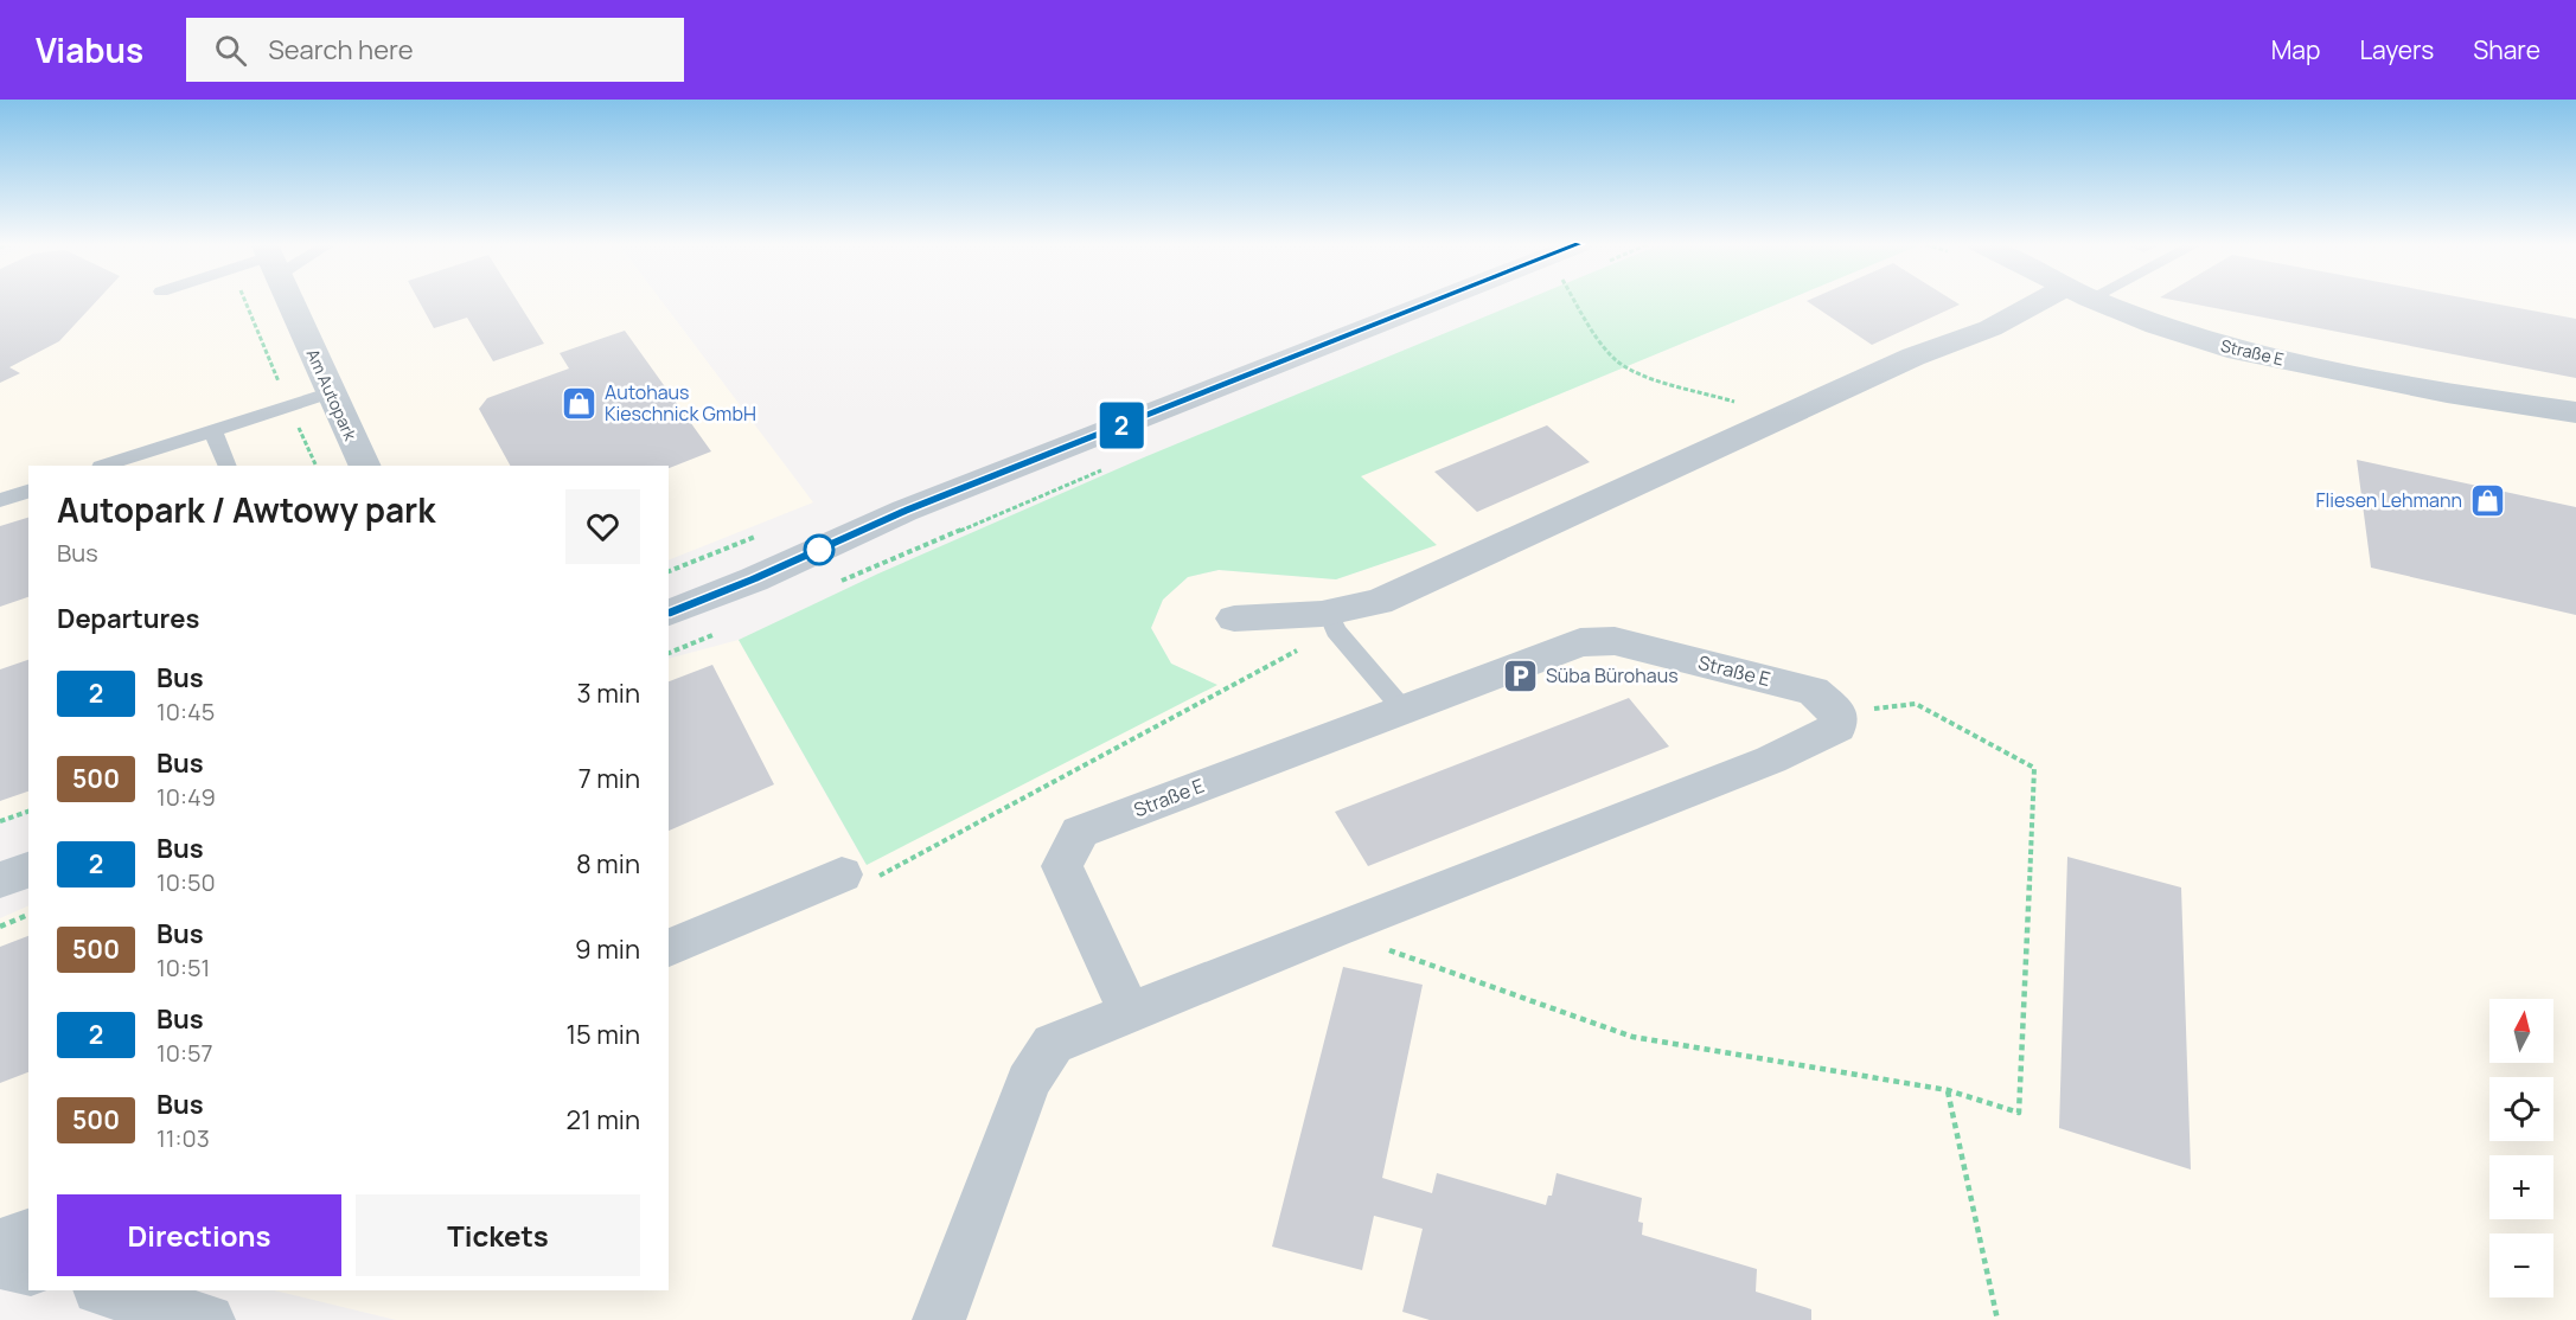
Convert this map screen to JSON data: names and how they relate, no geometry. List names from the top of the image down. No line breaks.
{"streets":{"street":["Straße E","Am Autopark"]},"places":{"shop":["Autohaus Kieschnick GmbH","Fliesen Lehmann"],"parking":["Süba Bürohaus"]},"lines":["bus line 2"],"north":"top","page":{"header":"Viabus","search":"Search here","nav":["Map","Layers","Share"],"on_map":"2","heading":[["Autopark / Awtowy park","Bus"],"Departures"],"list":[{"mark":"2","name":"Bus","note":"10:45","value":"3 min"},{"mark":"500","name":"Bus","note":"10:49","value":"7 min"},{"mark":"2","name":"Bus","note":"10:50","value":"8 min"},{"mark":"500","name":"Bus","note":"10:51","value":"9 min"},{"mark":"2","name":"Bus","note":"10:57","value":"15 min"},{"mark":"500","name":"Bus","note":"11:03","value":"21 min"}],"map_buttons":["+","−"],"buttons":["Directions","Tickets"]}}
